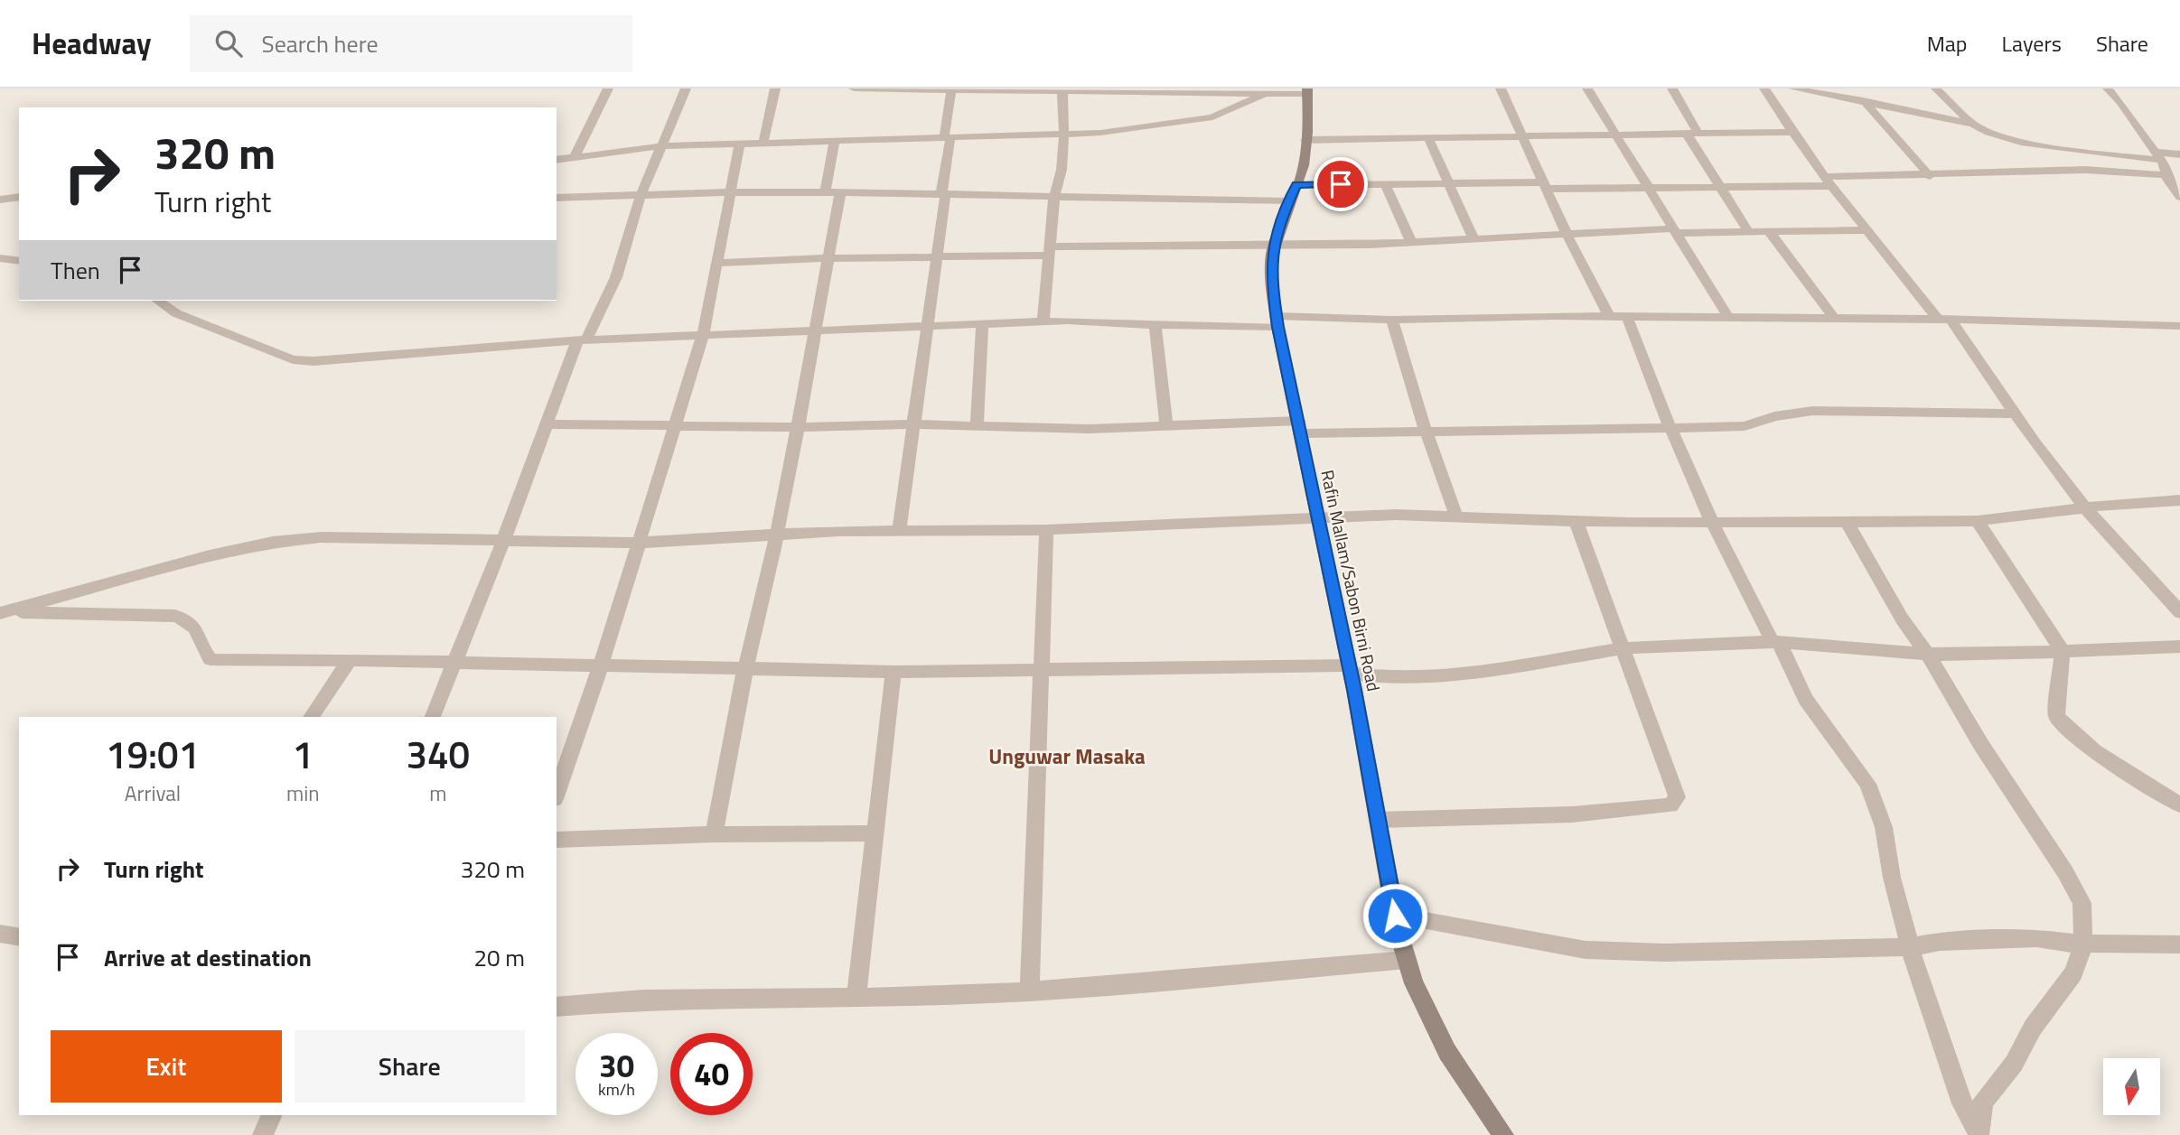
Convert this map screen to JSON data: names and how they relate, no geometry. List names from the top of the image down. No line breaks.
{"streets":{"street":["Rafin Mallam/Sabon Birni Road"]},"districts":["Unguwar Masaka"],"north":"bottom","page":{"header":"Headway","search":"Search here","nav":["Map","Layers","Share"],"turn":["320 m","Turn right"],"then":"Then","eta":["19:01","Arrival","1","min","340","m"],"list":[{"name":"Turn right","value":"320 m"},{"name":"Arrive at destination","value":"20 m"}],"buttons":["Exit","Share"],"speed":"30 km/h","limit":"40"}}
